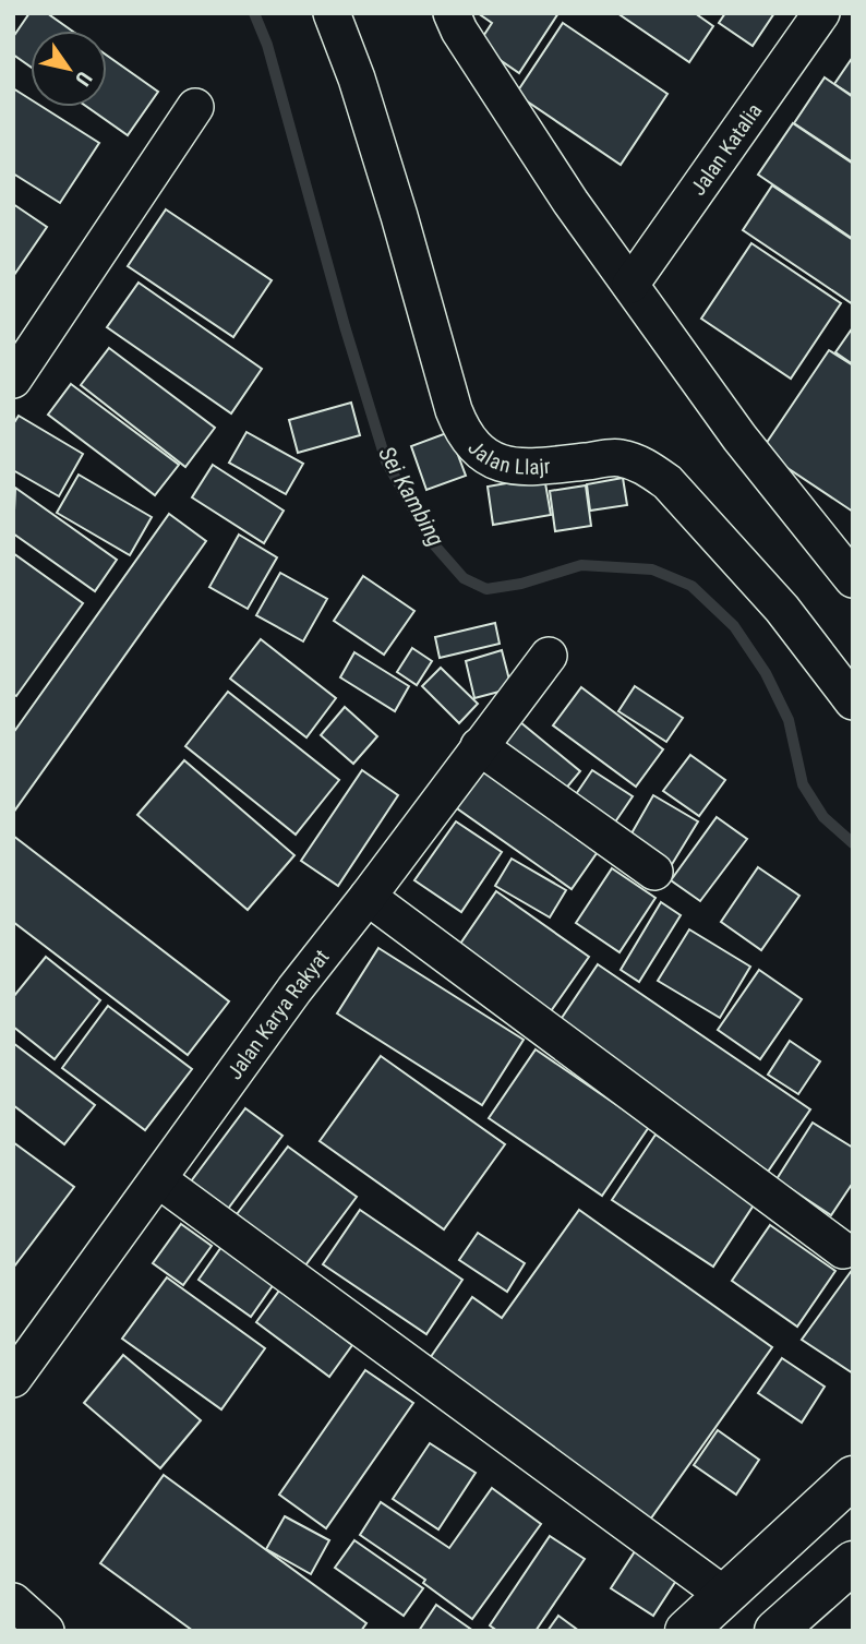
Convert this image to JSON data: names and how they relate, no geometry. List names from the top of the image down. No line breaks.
{"streets":{"street":["Jalan Katalia","Jalan Llajr","Jalan Karya Rakyat"]},"water":["Sei Kambing"],"north":"bottom right"}
